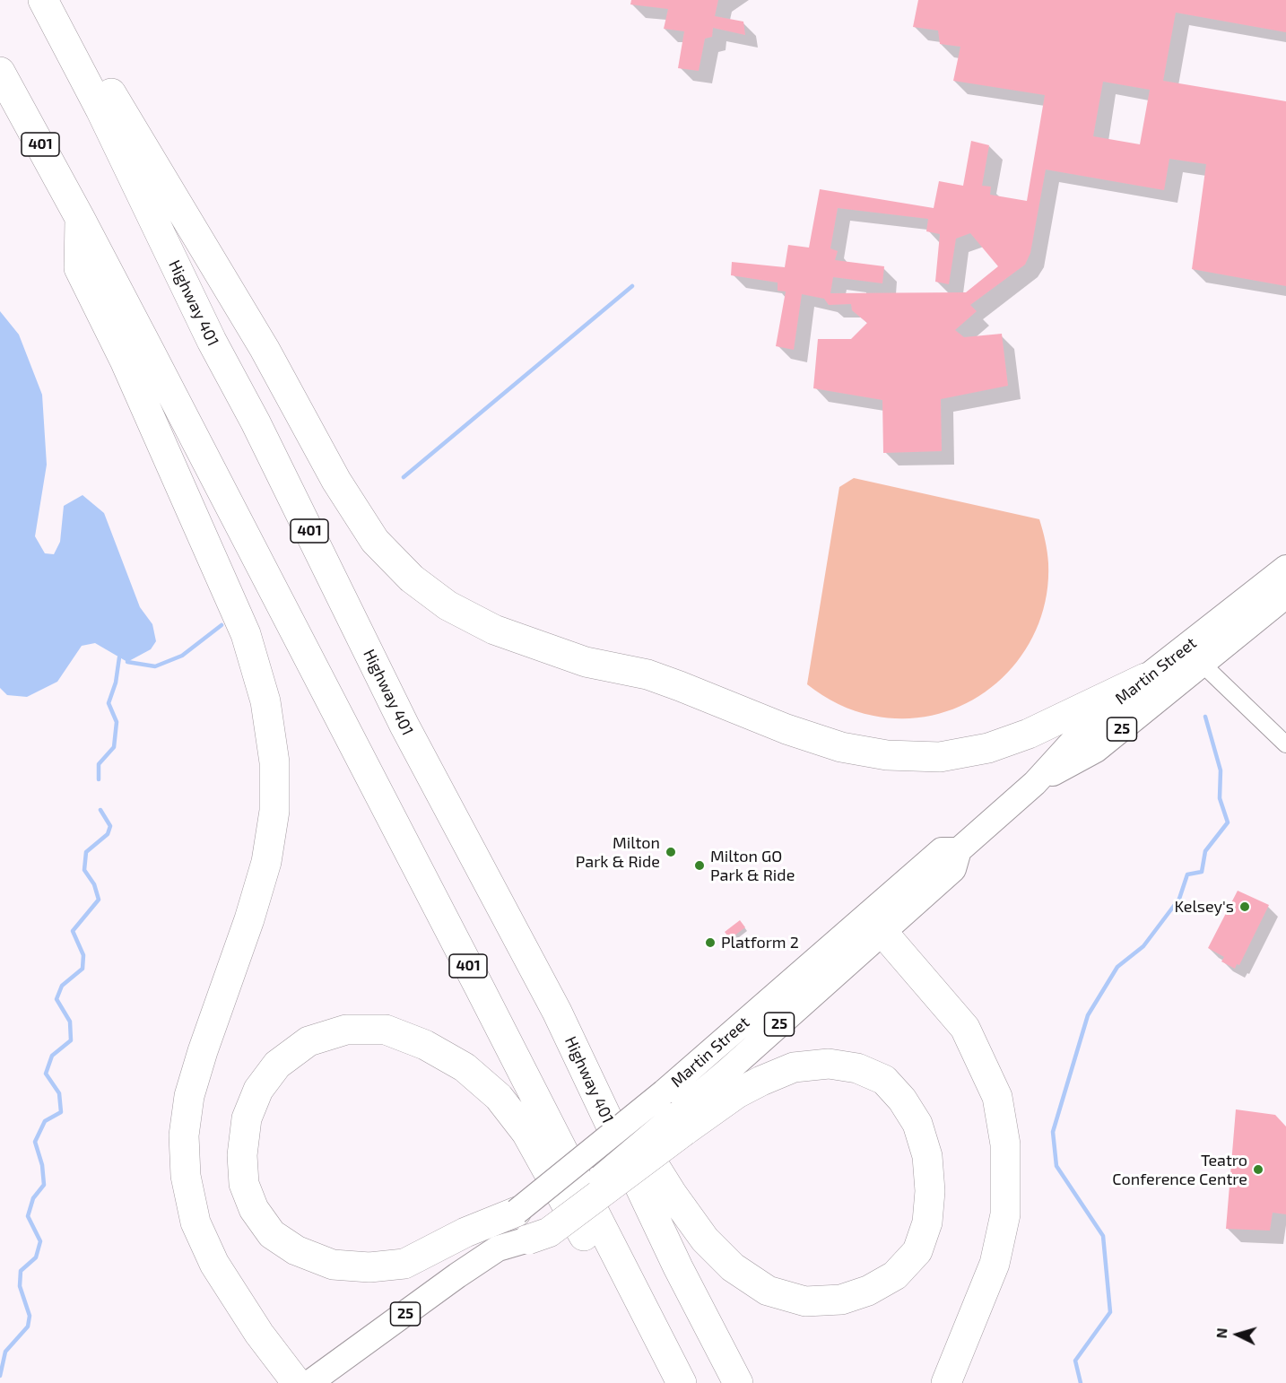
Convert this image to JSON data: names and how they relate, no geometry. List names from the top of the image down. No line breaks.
{"streets":{"highway":["401","Highway 401"],"main road":["Martin Street","25"]},"crossings":[["Martin Street","25"]],"places":["Milton Park & Ride","Milton GO Park & Ride","Kelsey's","Platform 2","Teatro Conference Centre"],"north":"left"}
